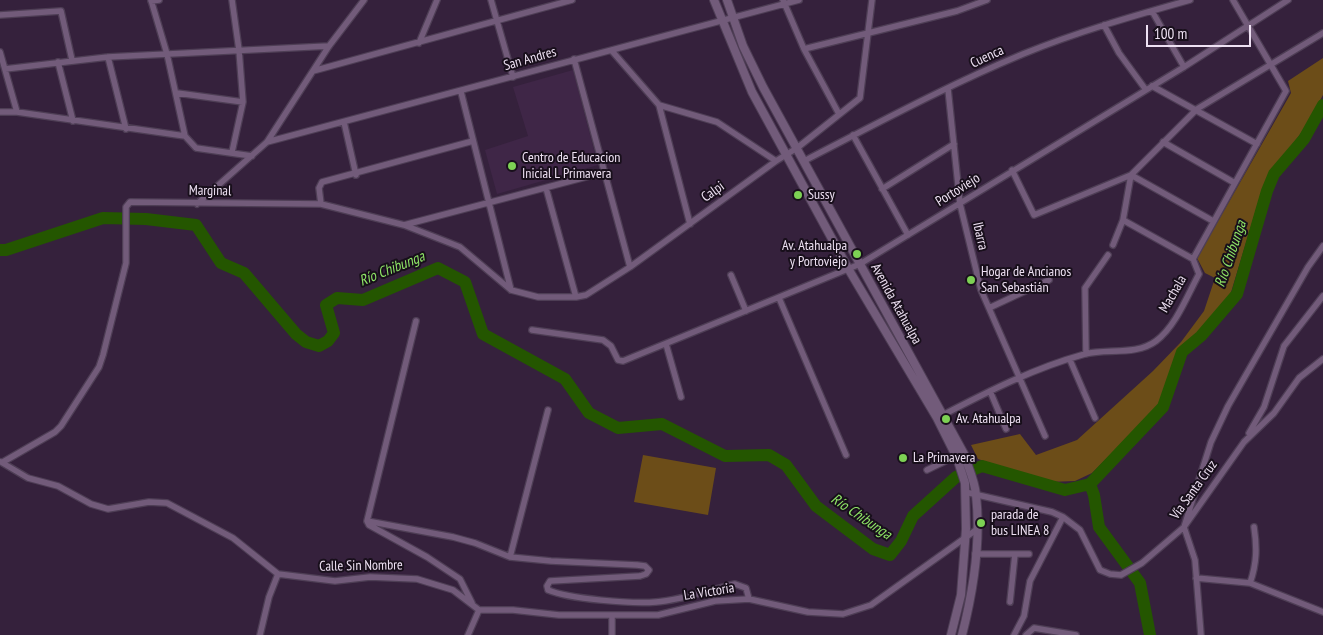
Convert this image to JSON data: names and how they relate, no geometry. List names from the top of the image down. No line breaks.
{"streets":{"main road":["Avenida Atahualpa"],"street":["Cuenca","San Andres","Portoviejo","Marginal","Calpi","Ibarra","Machala","Vía Santa Cruz","Calle Sin Nombre","La Victoria"]},"crossings":[["Cuenca","Ibarra"],["Cuenca","Avenida Atahualpa"],["San Andres","Avenida Atahualpa"],["Portoviejo","Ibarra"],["Portoviejo","Machala"],["Portoviejo","Avenida Atahualpa"],["Marginal","Calpi"],["Calpi","Avenida Atahualpa"],["Ibarra","Machala"],["Machala","Avenida Atahualpa"],["Avenida Atahualpa","Vía Santa Cruz"],["Avenida Atahualpa","La Victoria"],["Calle Sin Nombre","La Victoria"]],"water":["Río Chibunga"],"places":["Centro de Educacion Inicial L Primavera","Sussy","Av. Atahualpa y Portoviejo","Hogar de Ancianos San Sebastián","Av. Atahualpa","La Primavera","parada de bus LINEA 8"],"scale_bar":"100 m"}
